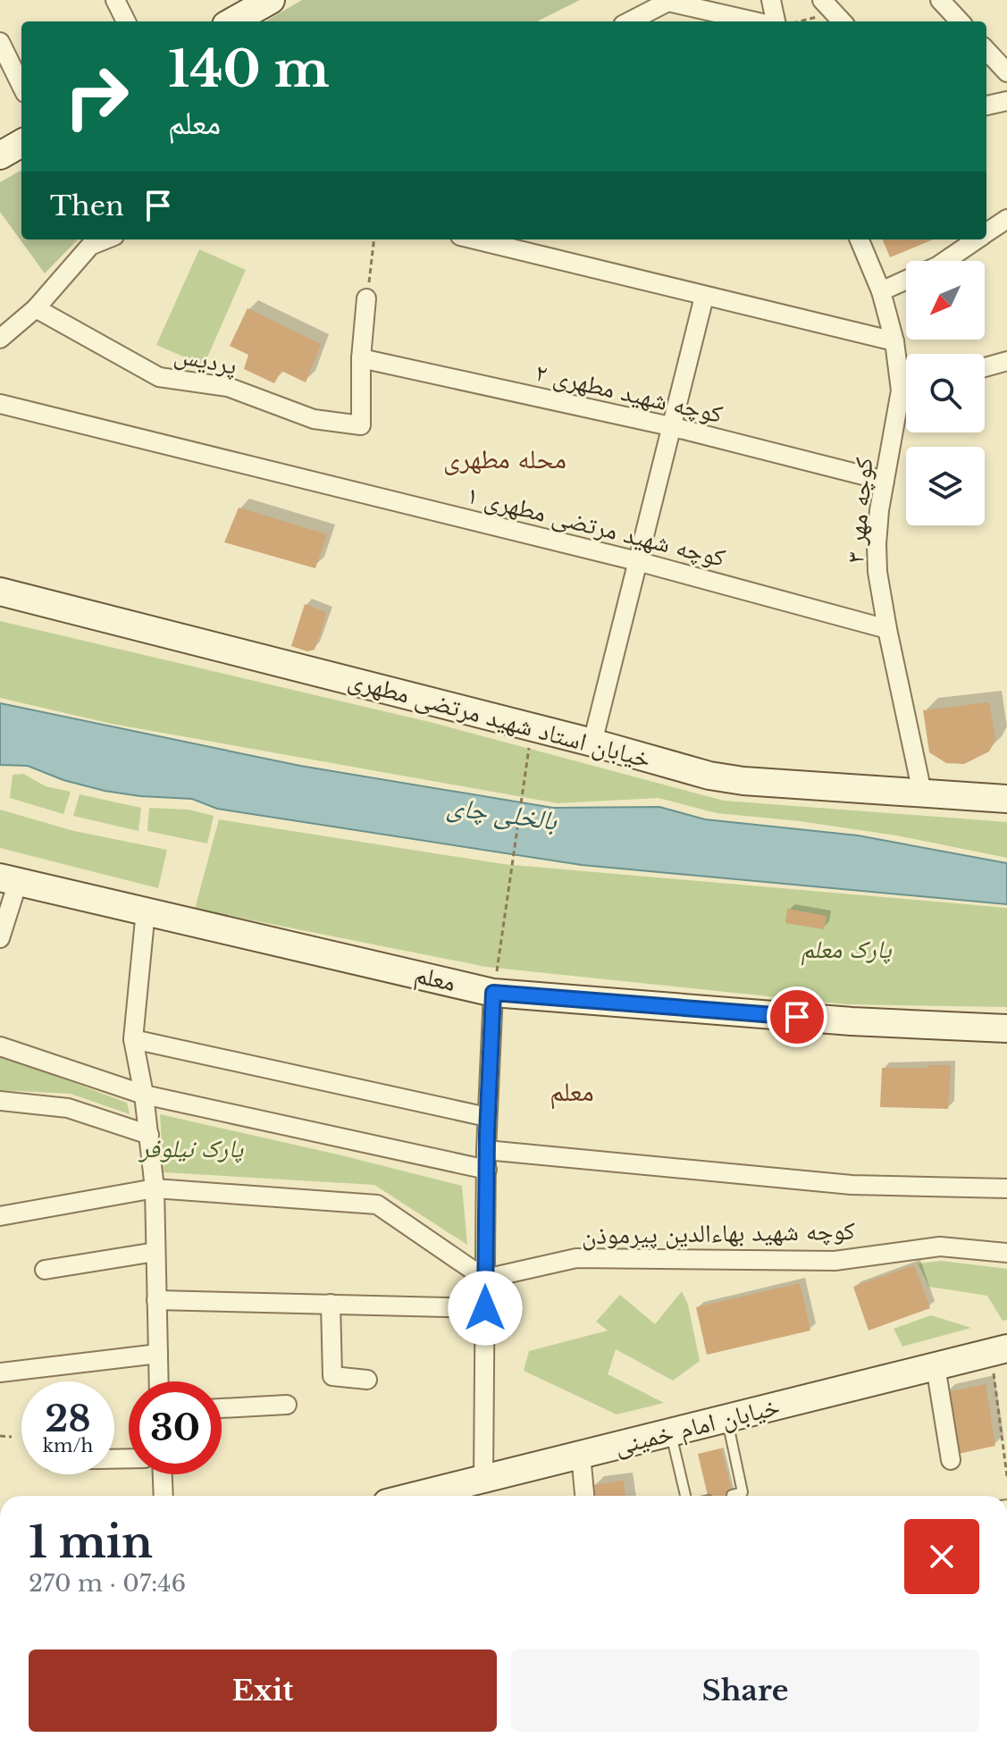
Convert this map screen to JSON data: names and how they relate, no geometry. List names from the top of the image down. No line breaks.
{"streets":{"main road":["خیابان استاد شهید مرتضی مطهری","معلم","خیابان امام خمینی"],"street":["پردیس","کوچه شهید مطهری ۲","کوچه مهر ۳","کوچه شهید مرتضی مطهری ۱","کوچه شهید بهاءالدین پیرموذن"]},"crossings":[["پردیس","کوچه شهید مطهری ۲"],["کوچه شهید مطهری ۲","کوچه مهر ۳"],["کوچه مهر ۳","کوچه شهید مرتضی مطهری ۱"],["کوچه مهر ۳","خیابان استاد شهید مرتضی مطهری"]],"districts":["محله مطهری","معلم"],"water":["بالخلی چای"],"parks":["پارک معلم","پارک نیلوفر"],"north":"bottom left","page":{"turn":["140 m","معلم"],"then":"Then","speed":"28 km/h","limit":"30","heading":["1 min","270 m · 07:46"],"buttons":["Exit","Share"]}}
